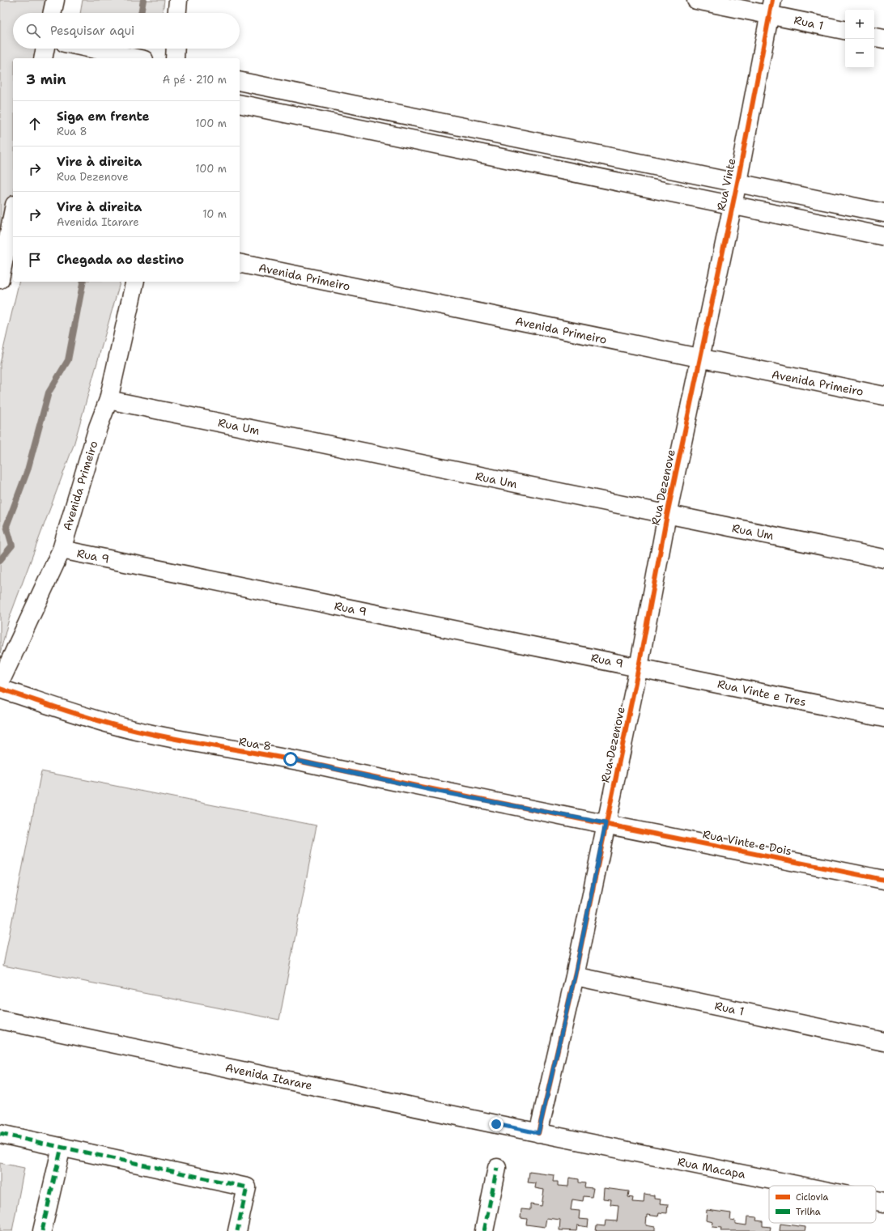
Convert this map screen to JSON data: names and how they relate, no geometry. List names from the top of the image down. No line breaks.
{"streets":{"street":["Rua 1","Rua Vinte","Avenida Primeiro","Rua Um","Rua Dezenove","Rua 9","Rua Vinte e Tres","Rua 8","Rua Vinte e Dois","Avenida Itarare","Rua Macapa"]},"crossings":[["Rua 1","Rua Vinte"],["Rua 1","Rua Dezenove"],["Rua Vinte","Avenida Primeiro"],["Rua Vinte","Rua Dezenove"],["Avenida Primeiro","Rua Um"],["Avenida Primeiro","Rua Dezenove"],["Avenida Primeiro","Rua 9"],["Rua Um","Rua Dezenove"],["Rua Dezenove","Rua 9"],["Rua Dezenove","Rua Vinte e Tres"],["Rua Dezenove","Rua 8"],["Rua Dezenove","Rua Vinte e Dois"],["Rua Dezenove","Avenida Itarare"],["Rua Dezenove","Rua Macapa"],["Rua 9","Rua Vinte e Tres"],["Rua 8","Rua Vinte e Dois"],["Avenida Itarare","Rua Macapa"]],"legend":["Ciclovia","Trilha"],"page":{"map_buttons":["+","−"],"search":"Pesquisar aqui","heading":["3 min","A pé · 210 m"],"list":[["Siga em frente","Rua 8","100 m"],["Vire à direita","Rua Dezenove","100 m"],["Vire à direita","Avenida Itarare","10 m"],"Chegada ao destino"]}}
